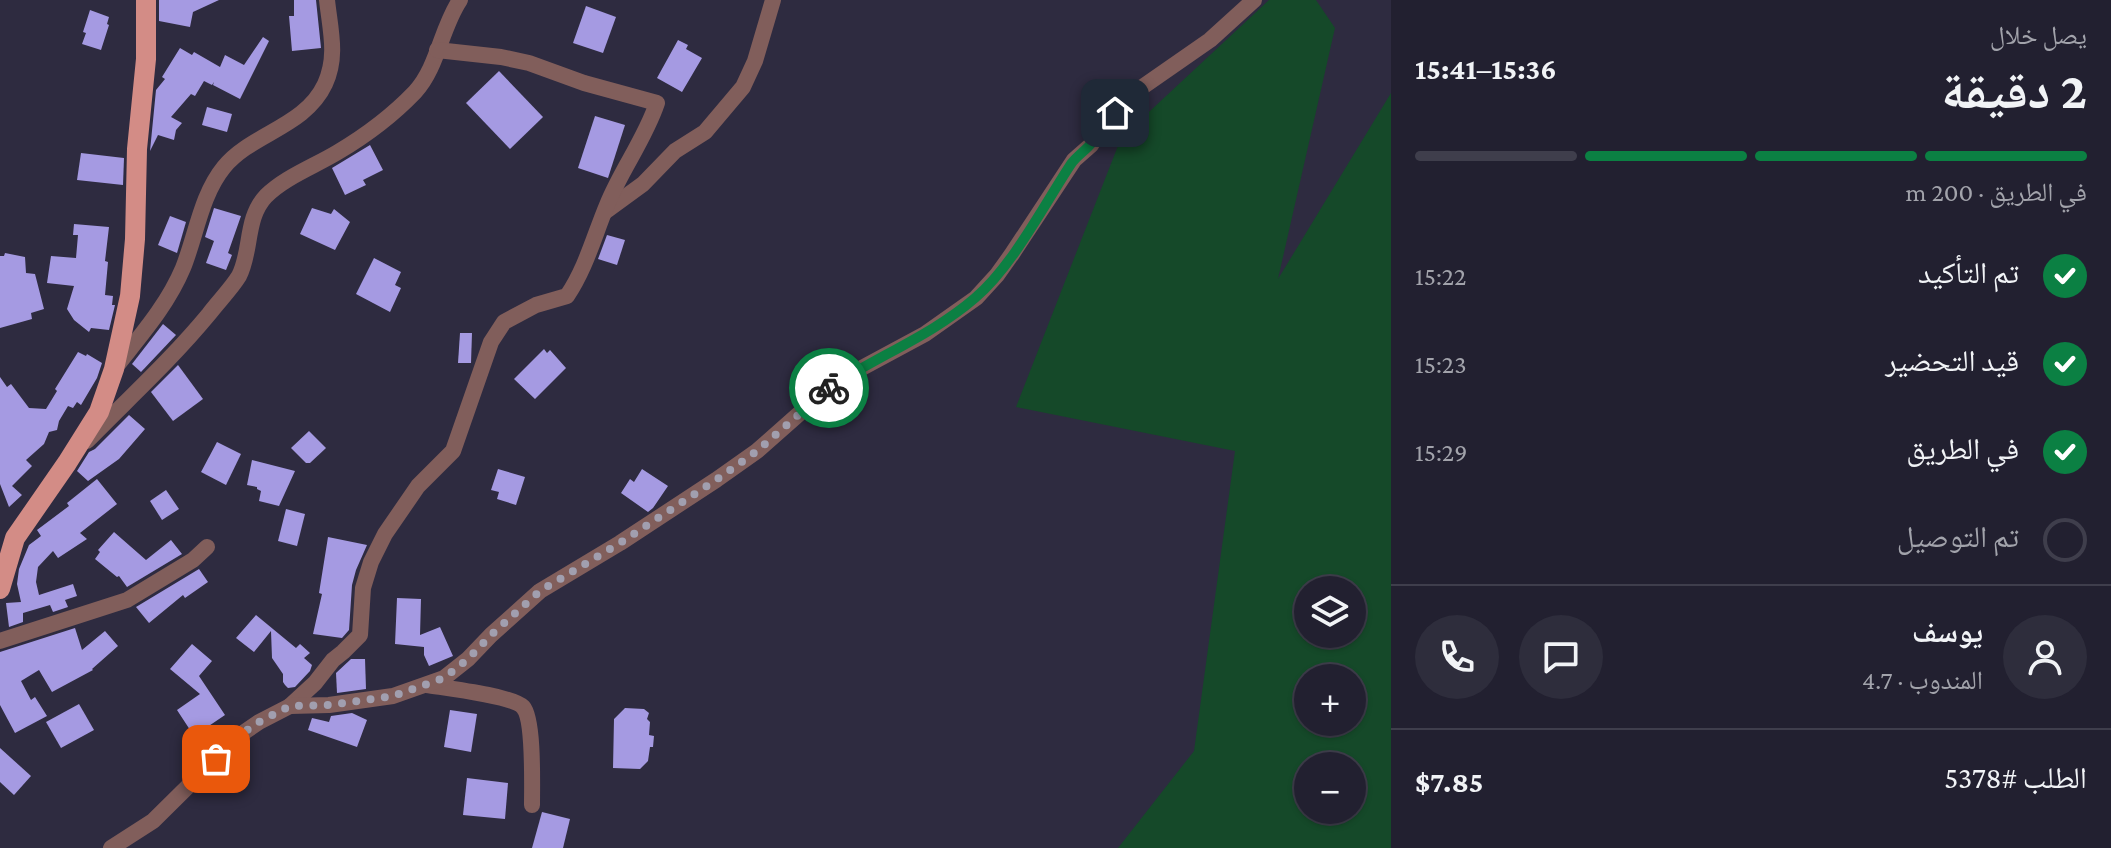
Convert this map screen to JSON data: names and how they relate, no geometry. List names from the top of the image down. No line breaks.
{"page":{"heading":["2 دقيقة","يصل خلال","15:36–15:41"],"panel":["يوسف","المندوب · 4.7","الطلب #5378","$7.85"],"bar":"في الطريق · 200 m","list":[["تم التأكيد","15:22"],["قيد التحضير","15:23"],["في الطريق","15:29"],"تم التوصيل"],"map_buttons":["+","−"]}}
